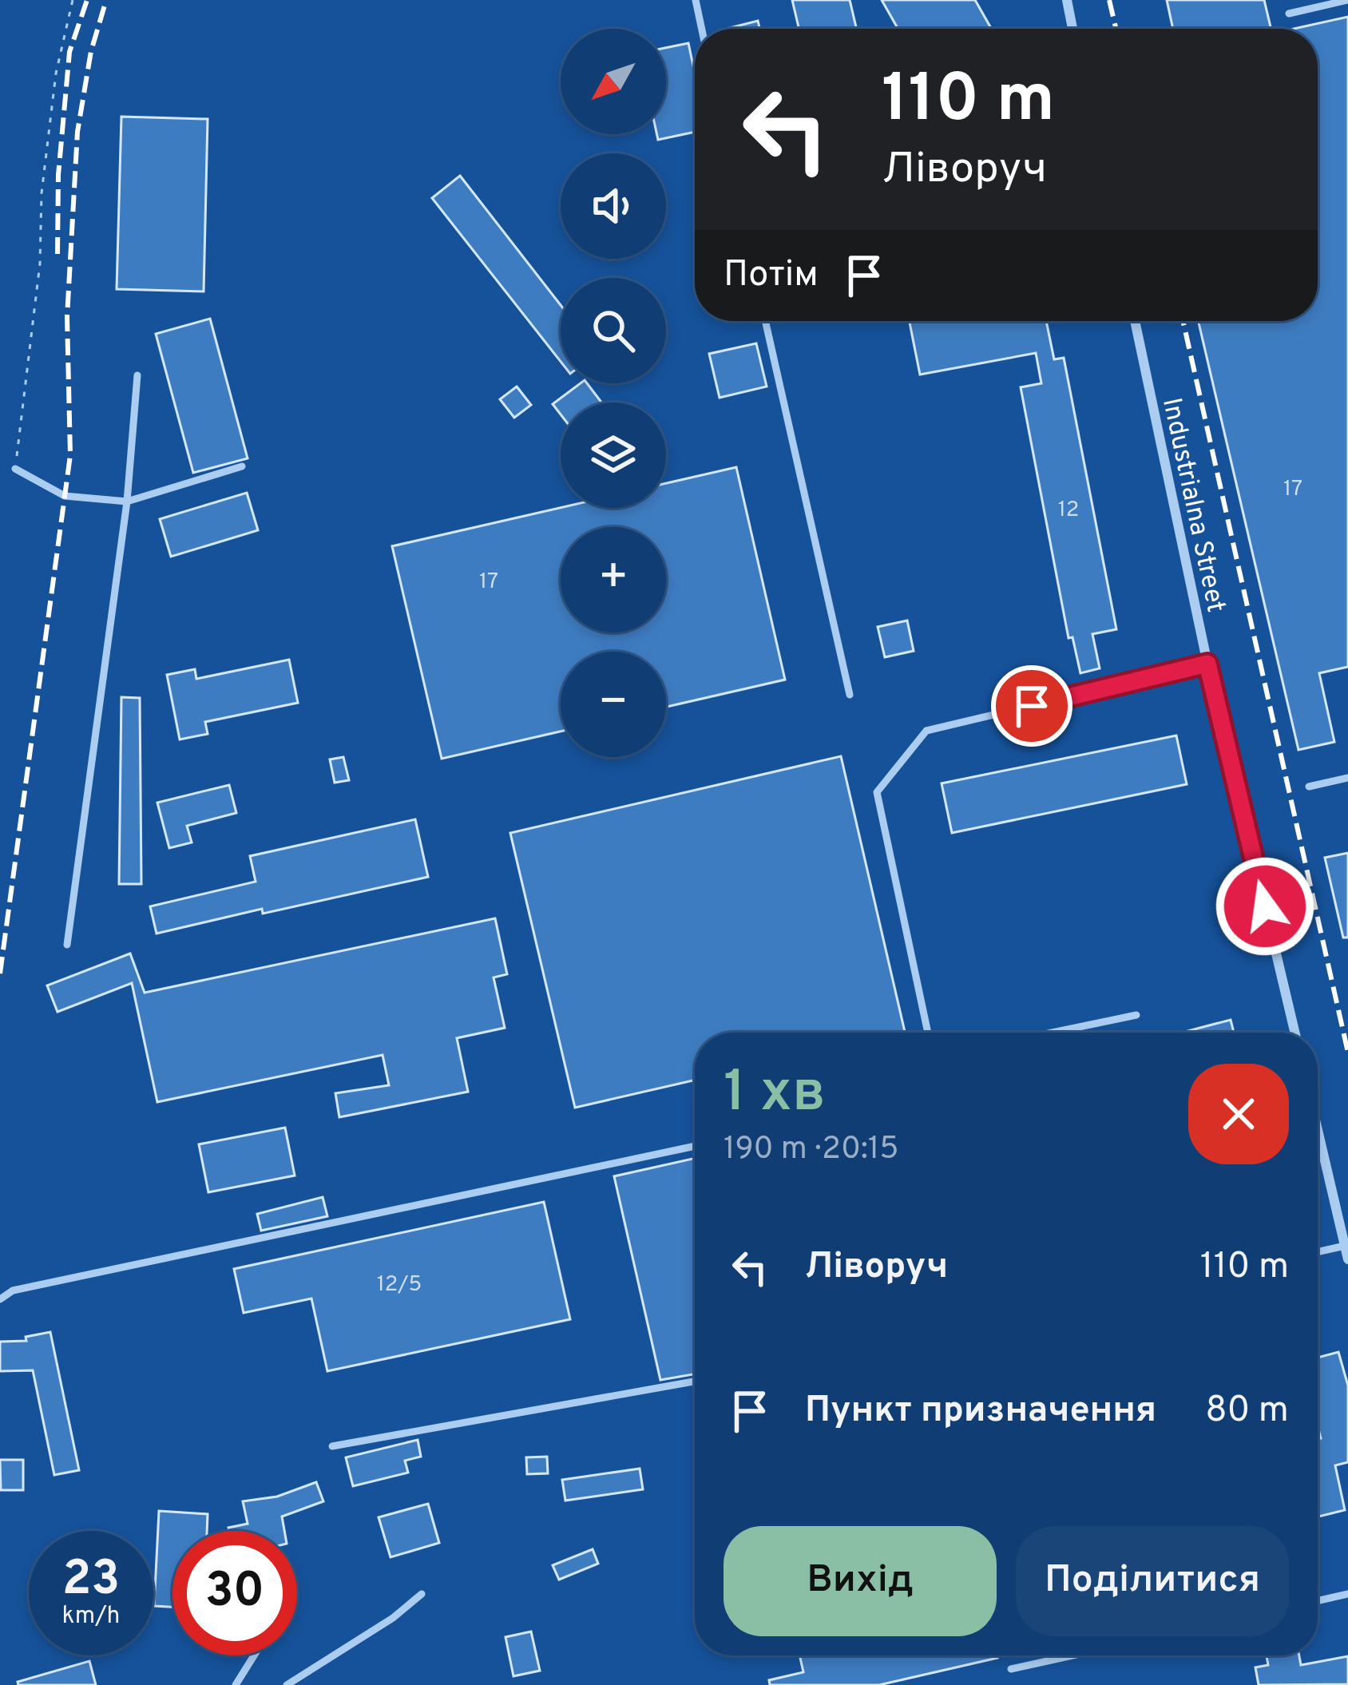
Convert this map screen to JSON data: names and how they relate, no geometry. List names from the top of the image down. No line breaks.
{"streets":{"street":["Industrialna Street"]},"house_numbers":["17","12","17","12/5"],"north":"bottom left","page":{"map_buttons":["+","−"],"turn":["110 m","Ліворуч"],"then":"Потім","heading":["1 хв","190 m · 20:15"],"list":[{"name":"Ліворуч","value":"110 m"},{"name":"Пункт призначення","value":"80 m"}],"buttons":["Вихід","Поділитися"],"speed":"23 km/h","limit":"30"}}
